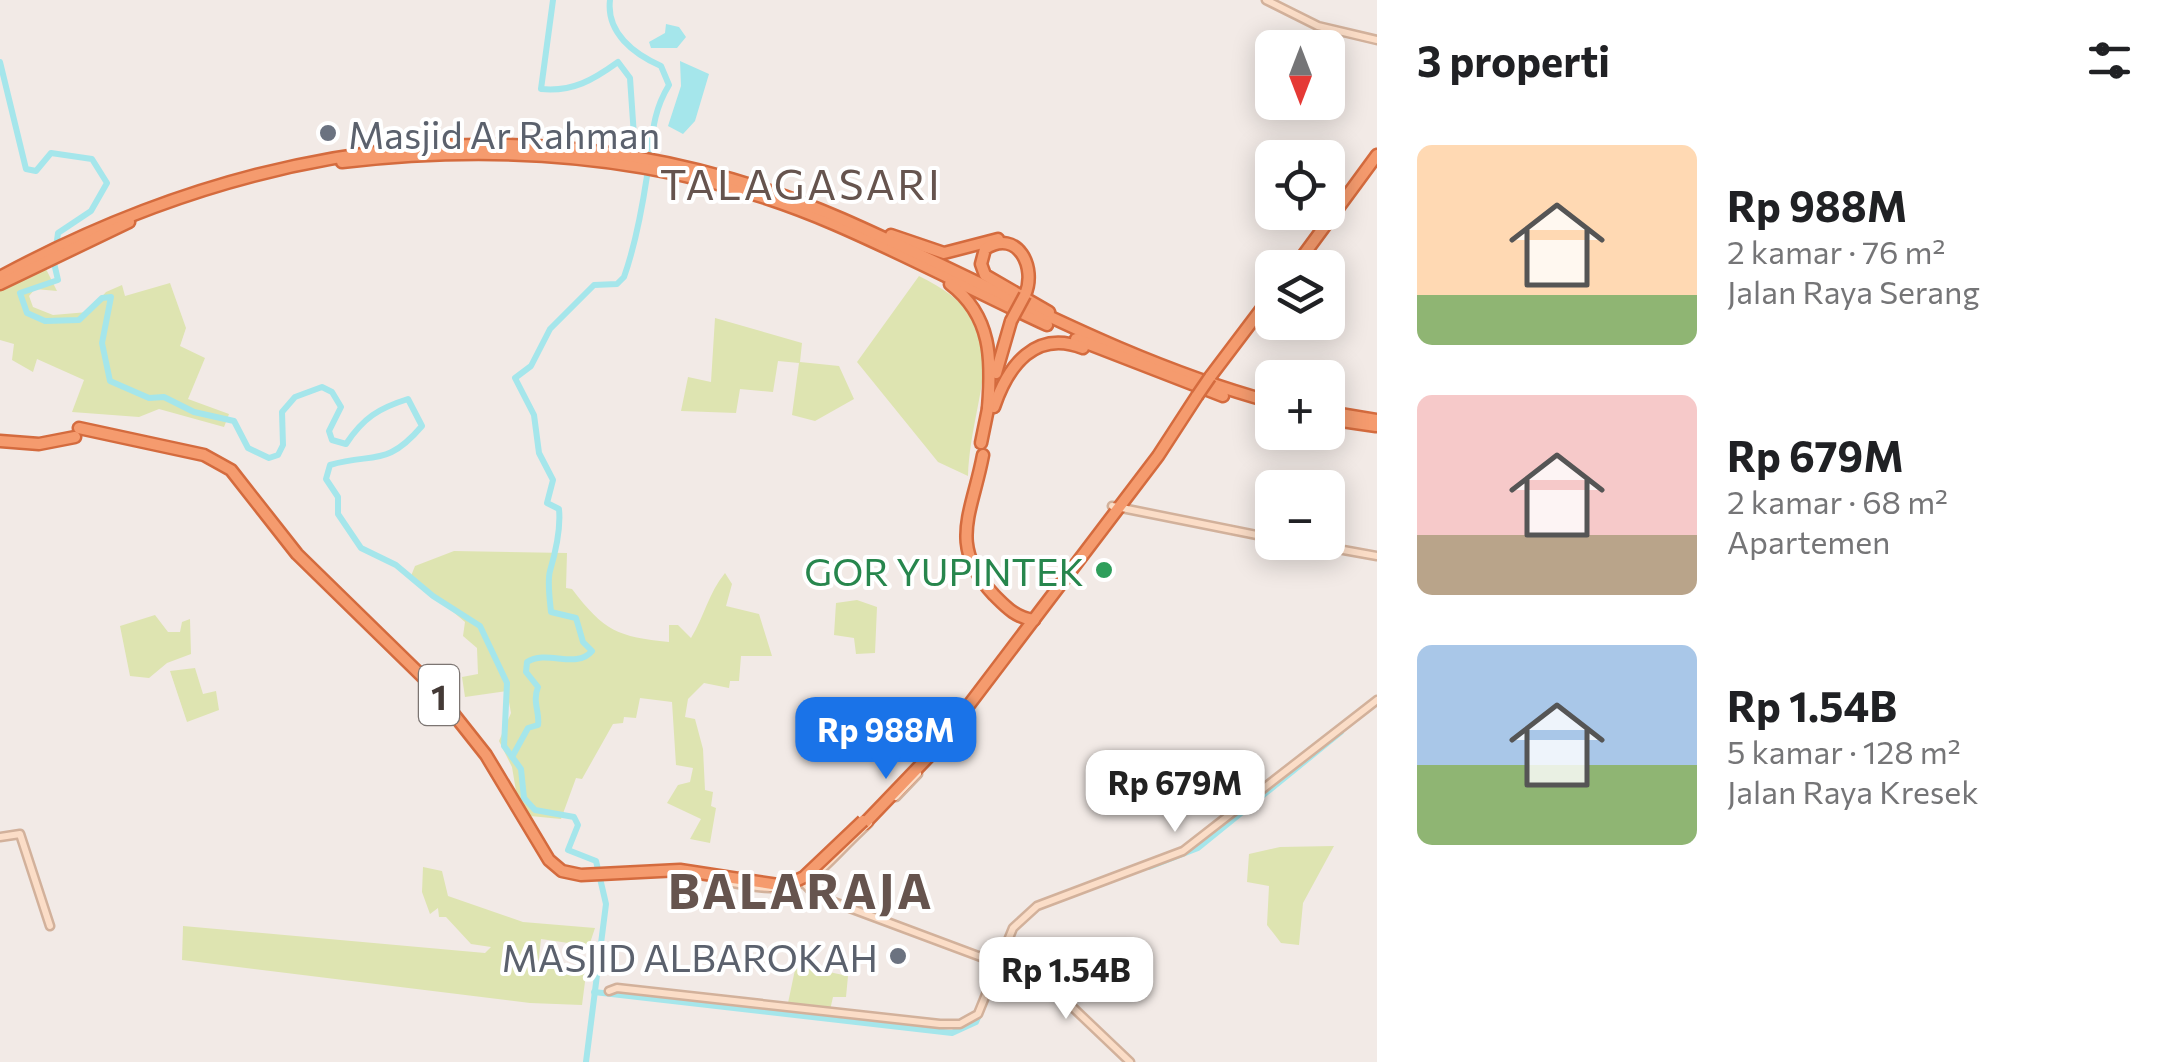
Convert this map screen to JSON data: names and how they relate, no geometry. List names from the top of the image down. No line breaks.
{"streets":{"highway":["1"]},"districts":["TALAGASARI","BALARAJA"],"places":["Masjid Ar Rahman","GOR YUPINTEK","MASJID ALBAROKAH"],"north":"bottom","page":{"heading":"3 properti","map_buttons":["+","−"],"list":[{"name":"Rp 988M","note":"2 kamar · 76 m² · Jalan Raya Serang"},{"name":"Rp 679M","note":"2 kamar · 68 m² · Apartemen"},{"name":"Rp 1.54B","note":"5 kamar · 128 m² · Jalan Raya Kresek"}],"price":["Rp 988M","Rp 679M","Rp 1.54B"]}}
